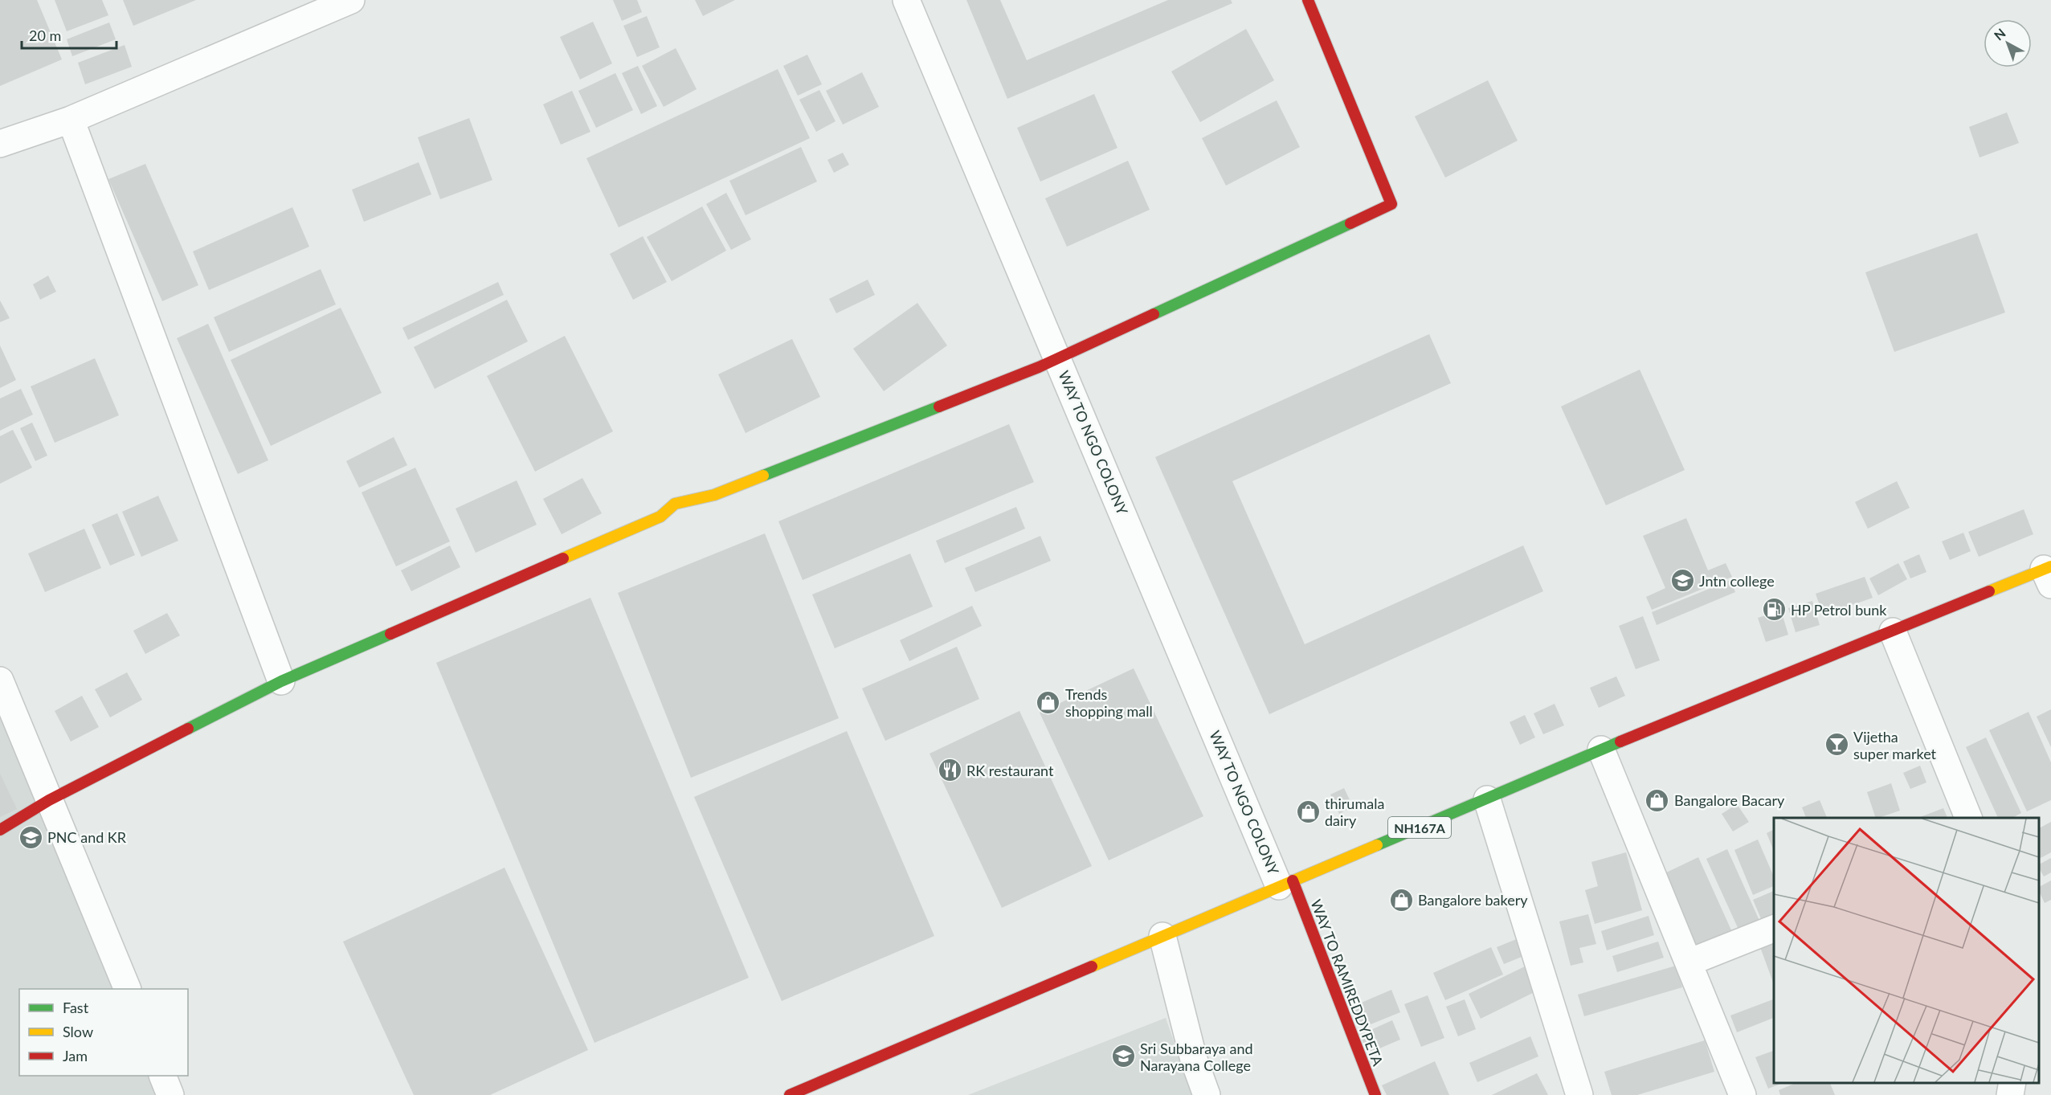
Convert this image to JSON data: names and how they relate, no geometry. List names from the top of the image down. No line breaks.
{"streets":{"main road":["NH167A","WAY TO RAMIREDDYPETA"],"street":["WAY TO NGO COLONY"]},"crossings":[["WAY TO NGO COLONY","NH167A"],["WAY TO NGO COLONY","WAY TO RAMIREDDYPETA"],["NH167A","WAY TO RAMIREDDYPETA"]],"places":{"school or university":["Jntn college","PNC and KR","Sri Subbaraya and Narayana College"],"fuel station":["HP Petrol bunk"],"shop":["Trends shopping mall","Bangalore Bacary","thirumala dairy","Bangalore bakery"],"bar":["Vijetha super market"],"restaurant":["RK restaurant"]},"legend":["Fast","Slow","Jam"],"scale_bar":"20 m","north":"top left"}
